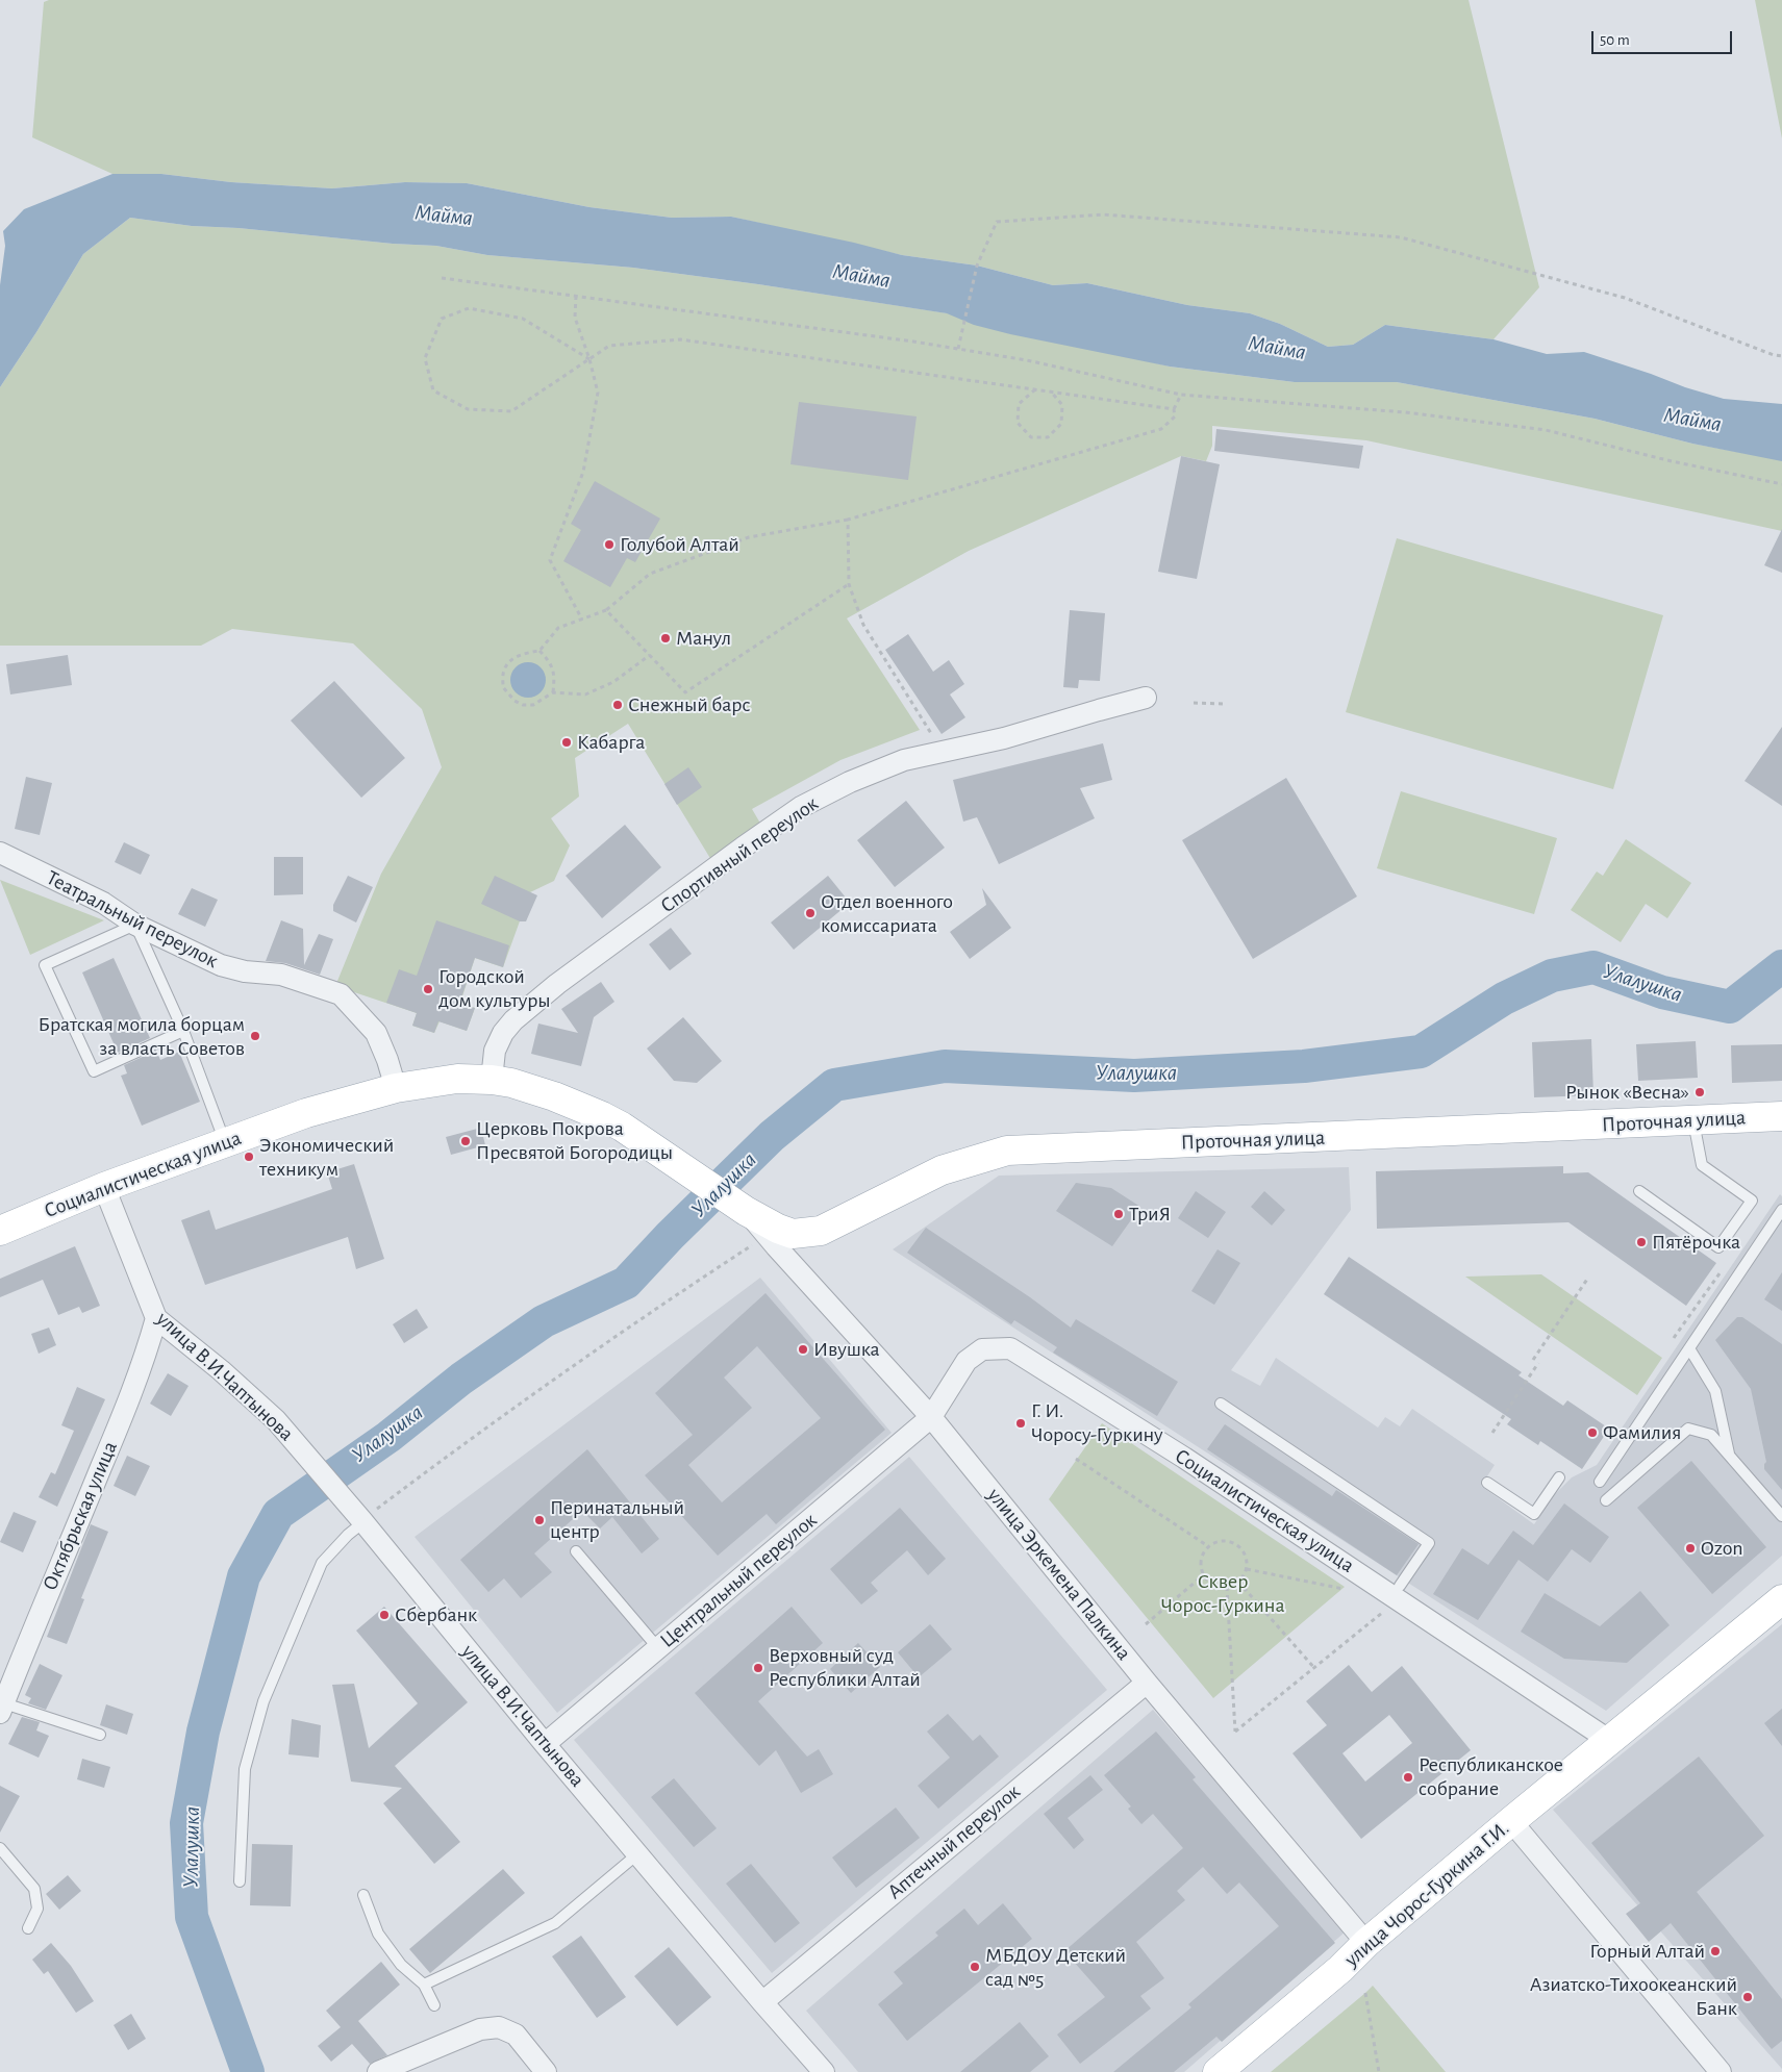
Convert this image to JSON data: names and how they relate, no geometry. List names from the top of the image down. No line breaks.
{"streets":{"main road":["Проточная улица","Социалистическая улица","улица Чорос-Гуркина Г.И."],"street":["Спортивный переулок","Театральный переулок","улица В.И.Чаптынова","Октябрьская улица","улица Эркемена Палкина","Центральный переулок","Аптечный переулок"]},"crossings":[["Спортивный переулок","Социалистическая улица"],["Театральный переулок","Социалистическая улица"],["Проточная улица","Социалистическая улица"],["Проточная улица","улица Эркемена Палкина"],["Социалистическая улица","улица В.И.Чаптынова"],["Социалистическая улица","улица Эркемена Палкина"],["Социалистическая улица","Центральный переулок"],["Социалистическая улица","улица Чорос-Гуркина Г.И."],["улица В.И.Чаптынова","Октябрьская улица"],["улица В.И.Чаптынова","Центральный переулок"],["улица В.И.Чаптынова","Аптечный переулок"],["улица Эркемена Палкина","Центральный переулок"],["улица Эркемена Палкина","Аптечный переулок"],["улица Эркемена Палкина","улица Чорос-Гуркина Г.И."]],"water":["Майма","Улалушка"],"parks":["Сквер Чорос-Гуркина"],"places":["Голубой Алтай","Манул","Снежный барс","Кабарга","Отдел военного комиссариата","Городской дом культуры","Братская могила борцам за власть Советов","Рынок «Весна»","Церковь Покрова Пресвятой Богородицы","Экономический техникум","ТриЯ","Пятёрочка","Ивушка","Г. И. Чоросу-Гуркину","Фамилия","Перинатальный центр","Ozon","Сбербанк","Верховный суд Республики Алтай","Республиканское собрание","Горный Алтай","МБДОУ Детский сад №5","Азиатско-Тихоокеанский Банк"],"scale_bar":"50 m"}
